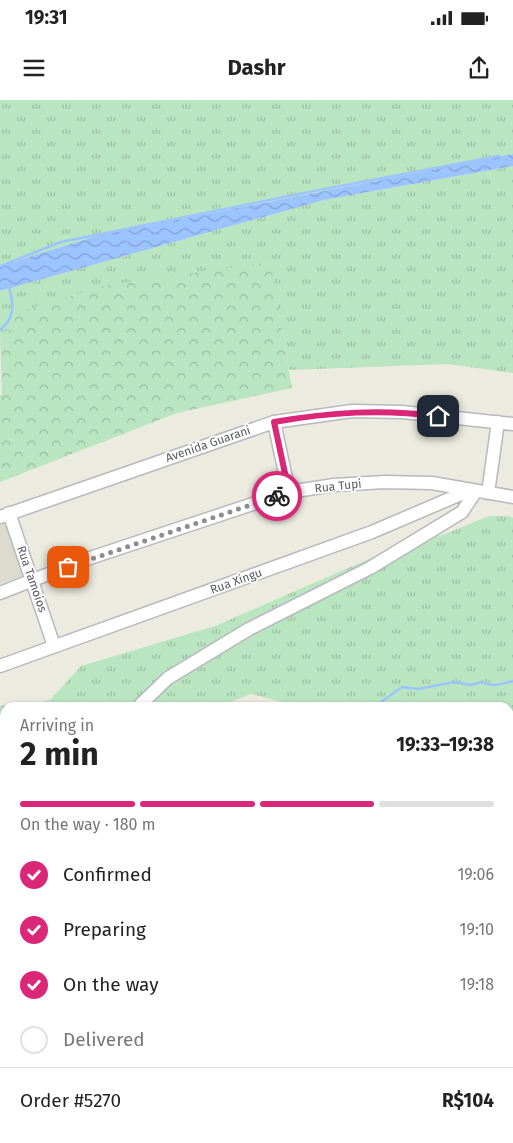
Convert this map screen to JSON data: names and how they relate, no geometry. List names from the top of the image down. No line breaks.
{"streets":{"street":["Avenida Guarani","Rua Tupi","Rua Tamoios","Rua Xingu"]},"crossings":[["Avenida Guarani","Rua Tamoios"],["Rua Tupi","Rua Tamoios"],["Rua Tupi","Rua Xingu"],["Rua Tamoios","Rua Xingu"]],"page":{"status":"19:31","header":"Dashr","heading":["2 min","Arriving in","19:33–19:38"],"panel":["Order #5270","R$104"],"bar":"On the way · 180 m","list":[["Confirmed","19:06"],["Preparing","19:10"],["On the way","19:18"],"Delivered"]}}
